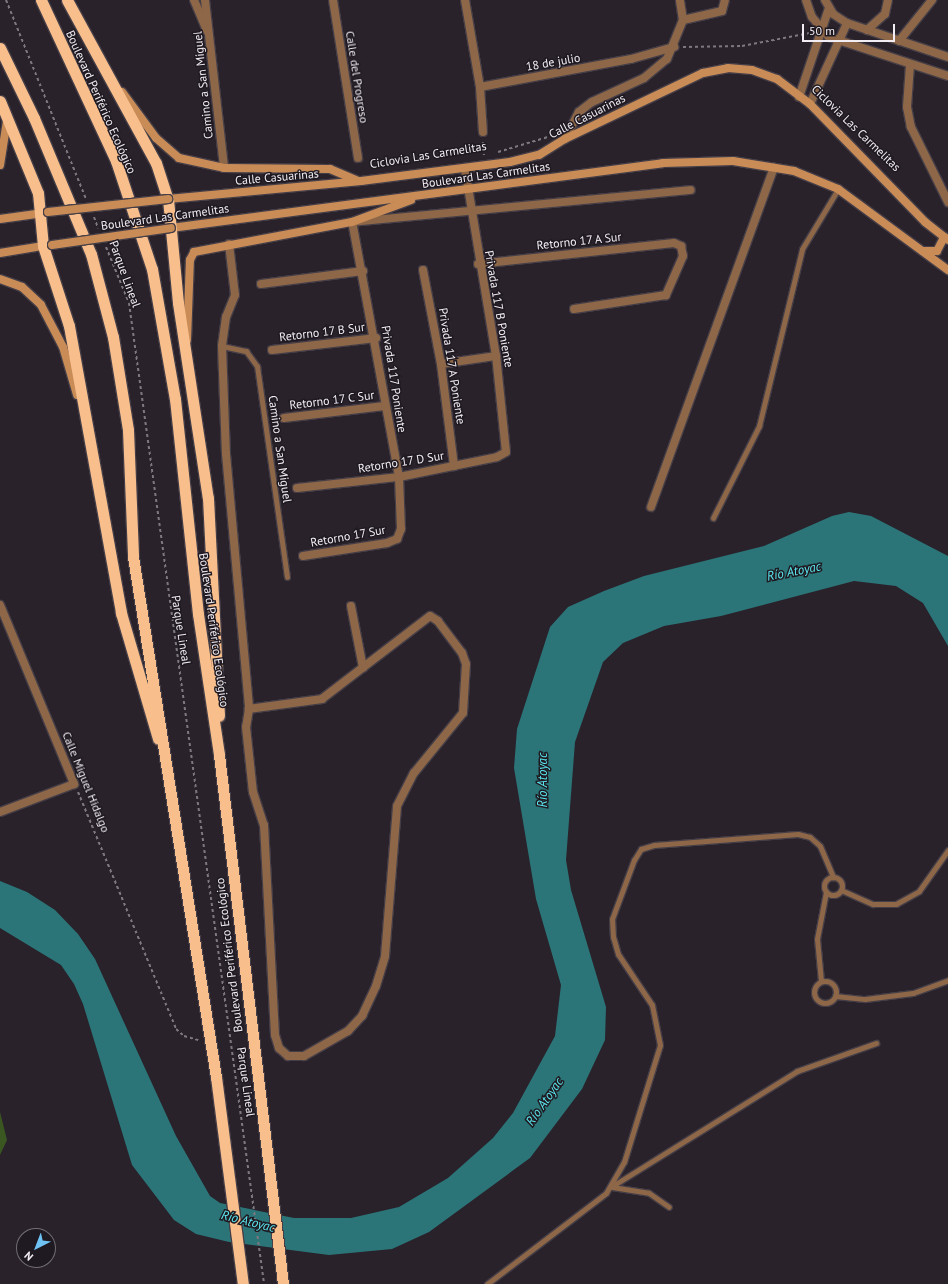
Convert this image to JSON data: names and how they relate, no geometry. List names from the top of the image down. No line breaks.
{"streets":{"highway":["Boulevard Periférico Ecológico"],"main road":["Calle Casuarinas","Boulevard Las Carmelitas"],"street":["18 de julio","Calle del Progreso","Camino a San Miguel","Retorno 17 A Sur","Privada 117 B Poniente","Retorno 17 B Sur","Privada 117 A Poniente","Privada 117 Poniente","Retorno 17 C Sur","Retorno 17 D Sur","Retorno 17 Sur","Calle Miguel Hidalgo"],"path":["Ciclovia Las Carmelitas","Parque Lineal"]},"crossings":[["Calle Casuarinas","Ciclovia Las Carmelitas"],["Calle Casuarinas","Boulevard Las Carmelitas"],["Calle Casuarinas","Privada 117 B Poniente"],["Boulevard Las Carmelitas","Privada 117 B Poniente"],["Retorno 17 A Sur","Privada 117 B Poniente"],["Privada 117 B Poniente","Retorno 17 D Sur"],["Retorno 17 B Sur","Privada 117 Poniente"],["Privada 117 A Poniente","Retorno 17 D Sur"],["Privada 117 Poniente","Retorno 17 C Sur"],["Privada 117 Poniente","Retorno 17 D Sur"],["Privada 117 Poniente","Retorno 17 Sur"]],"water":["Río Atoyac"],"scale_bar":"50 m","north":"bottom left"}
